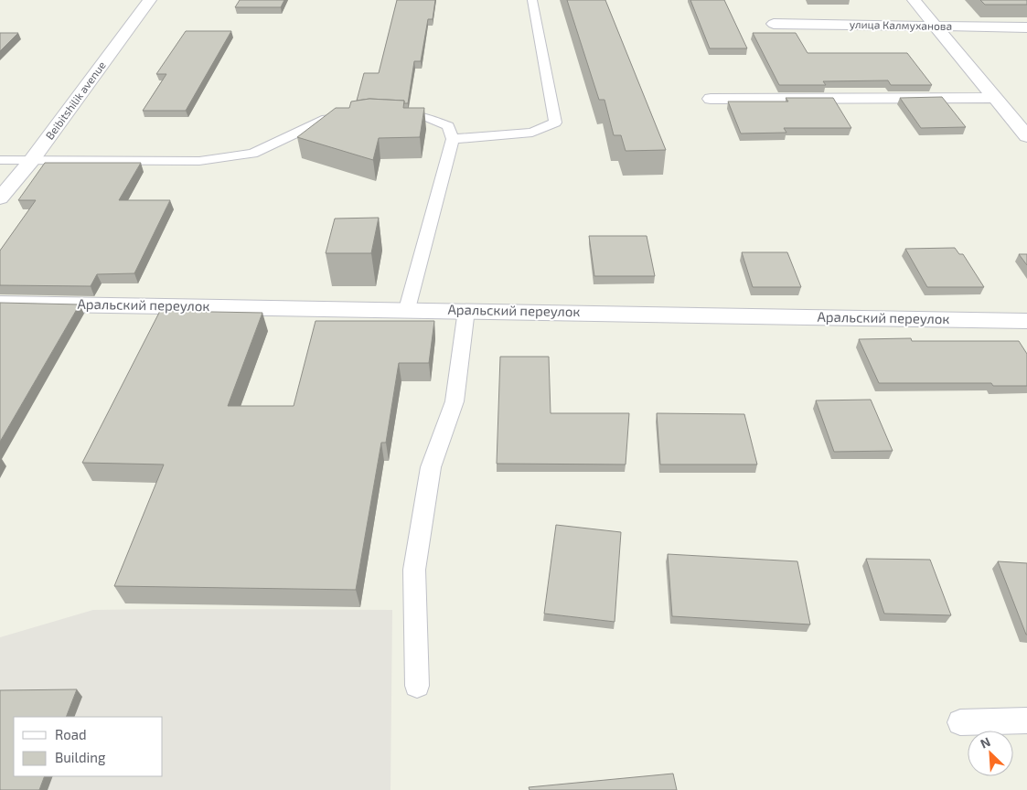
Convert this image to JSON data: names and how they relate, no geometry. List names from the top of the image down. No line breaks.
{"streets":{"street":["улица Калмуханова","Beibitshilik avenue","Аральский переулок"]},"legend":["Road","Building"],"north":"top left"}
